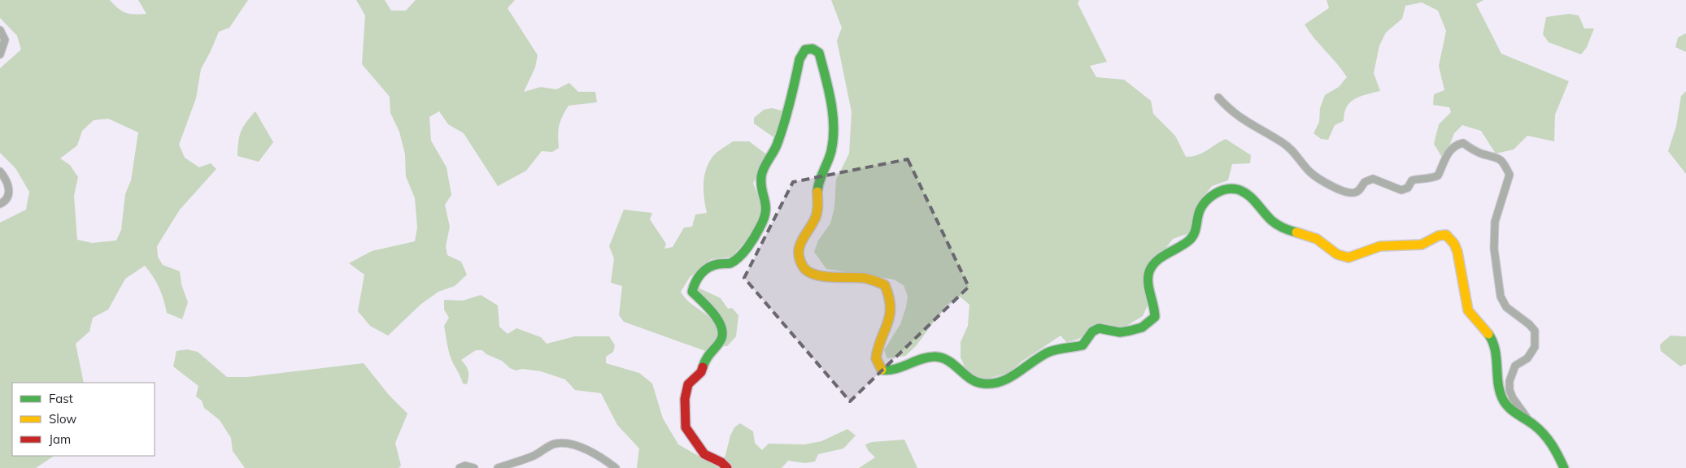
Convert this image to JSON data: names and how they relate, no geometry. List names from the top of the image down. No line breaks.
{"legend":["Fast","Slow","Jam"]}
